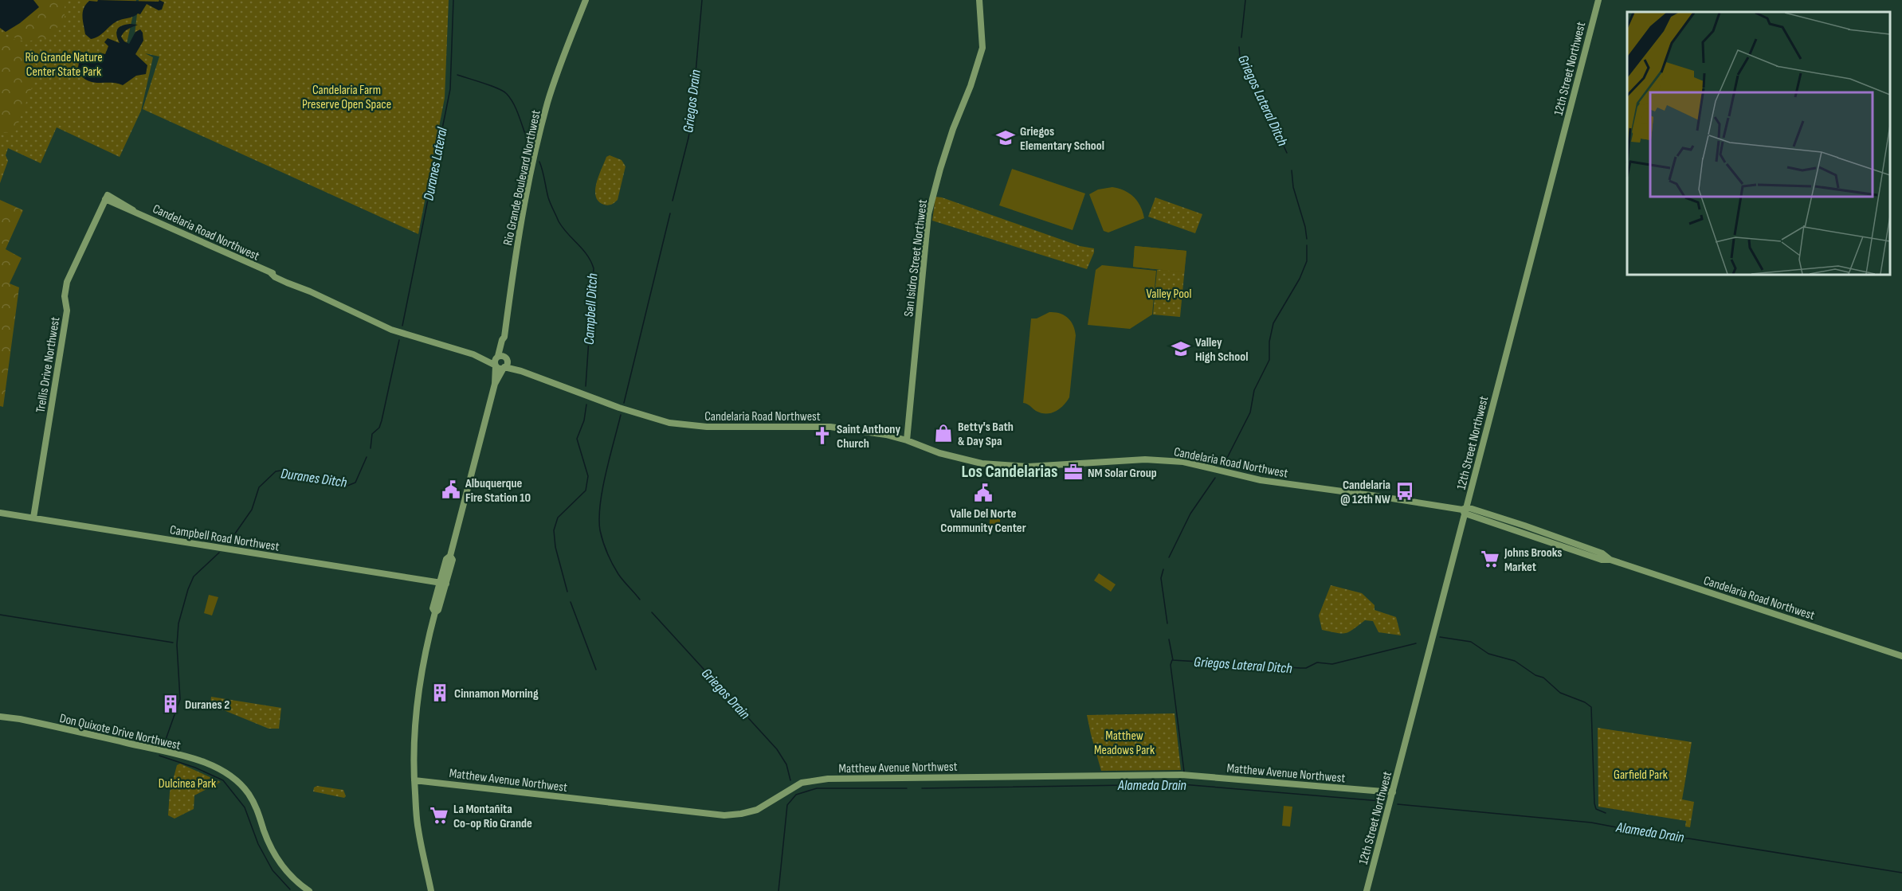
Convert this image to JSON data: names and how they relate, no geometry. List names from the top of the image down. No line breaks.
{"streets":{"street":["12th Street Northwest","Rio Grande Boulevard Northwest","Candelaria Road Northwest","San Isidro Street Northwest","Trellis Drive Northwest","Campbell Road Northwest","Don Quixote Drive Northwest","Matthew Avenue Northwest"]},"crossings":[["12th Street Northwest","Candelaria Road Northwest"],["12th Street Northwest","Matthew Avenue Northwest"],["Candelaria Road Northwest","San Isidro Street Northwest"],["Candelaria Road Northwest","Trellis Drive Northwest"],["Trellis Drive Northwest","Campbell Road Northwest"]],"districts":["Los Candelarias"],"water":["Griegos Lateral Ditch","Griegos Drain","Duranes Lateral","Campbell Ditch","Duranes Ditch","Alameda Drain"],"parks":["Rio Grande Nature Center State Park","Candelaria Farm Preserve Open Space","Valley Pool","Matthew Meadows Park","Garfield Park","Dulcinea Park"],"places":{"school or university":["Griegos Elementary School","Valley High School"],"shop":["Betty's Bath & Day Spa"],"church":["Saint Anthony Church"],"office":["NM Solar Group"],"public building":["Albuquerque Fire Station 10","Valle Del Norte Community Center"],"bus stop":["Candelaria @ 12th NW"],"supermarket":["Johns Brooks Market","La Montañita Co-op Rio Grande"],"building":["Cinnamon Morning","Duranes 2"]}}
